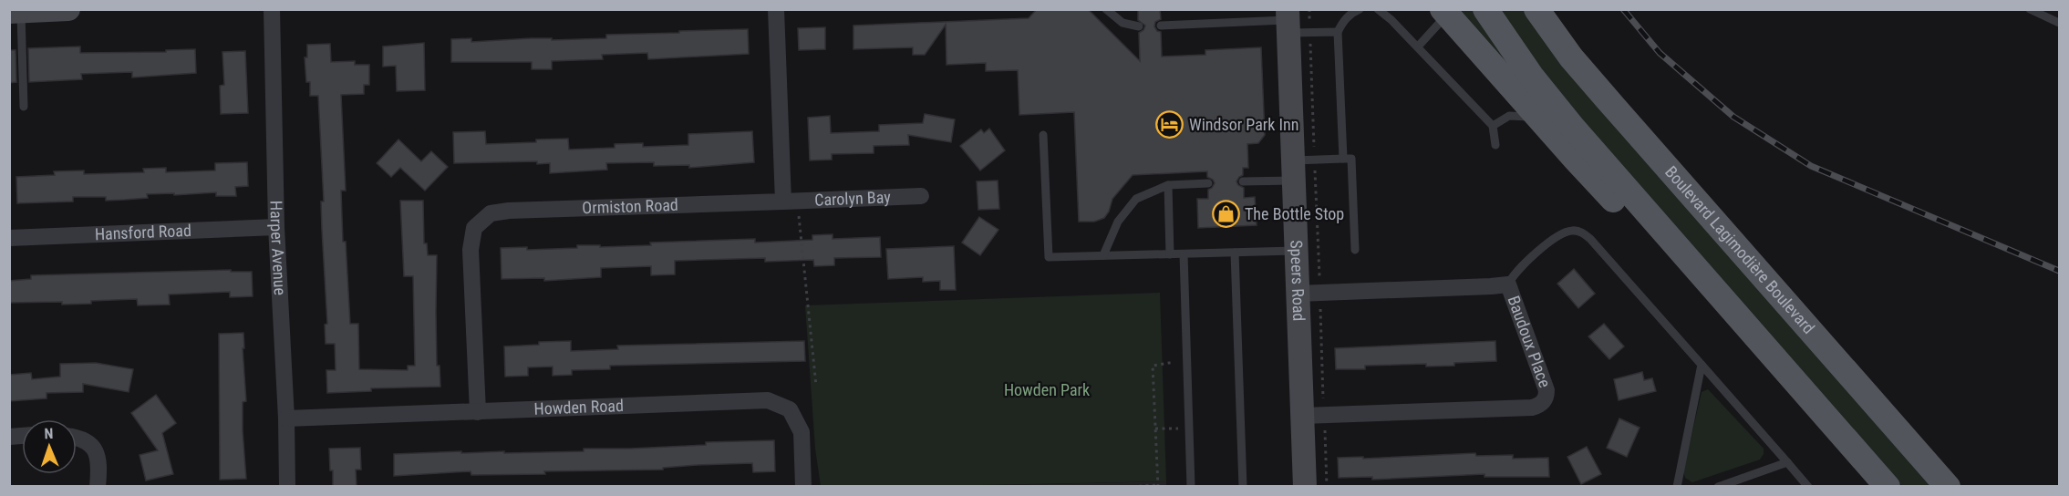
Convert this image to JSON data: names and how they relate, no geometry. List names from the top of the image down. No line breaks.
{"streets":{"main road":["Boulevard Lagimodière Boulevard"],"street":["Carolyn Bay","Ormiston Road","Hansford Road","Harper Avenue","Speers Road","Baudoux Place","Howden Road"]},"crossings":[["Carolyn Bay","Ormiston Road"],["Ormiston Road","Howden Road"],["Hansford Road","Harper Avenue"],["Harper Avenue","Howden Road"],["Speers Road","Baudoux Place"]],"parks":["Howden Park"],"places":{"hotel":["Windsor Park Inn"],"shop":["The Bottle Stop"]},"north":"top"}
